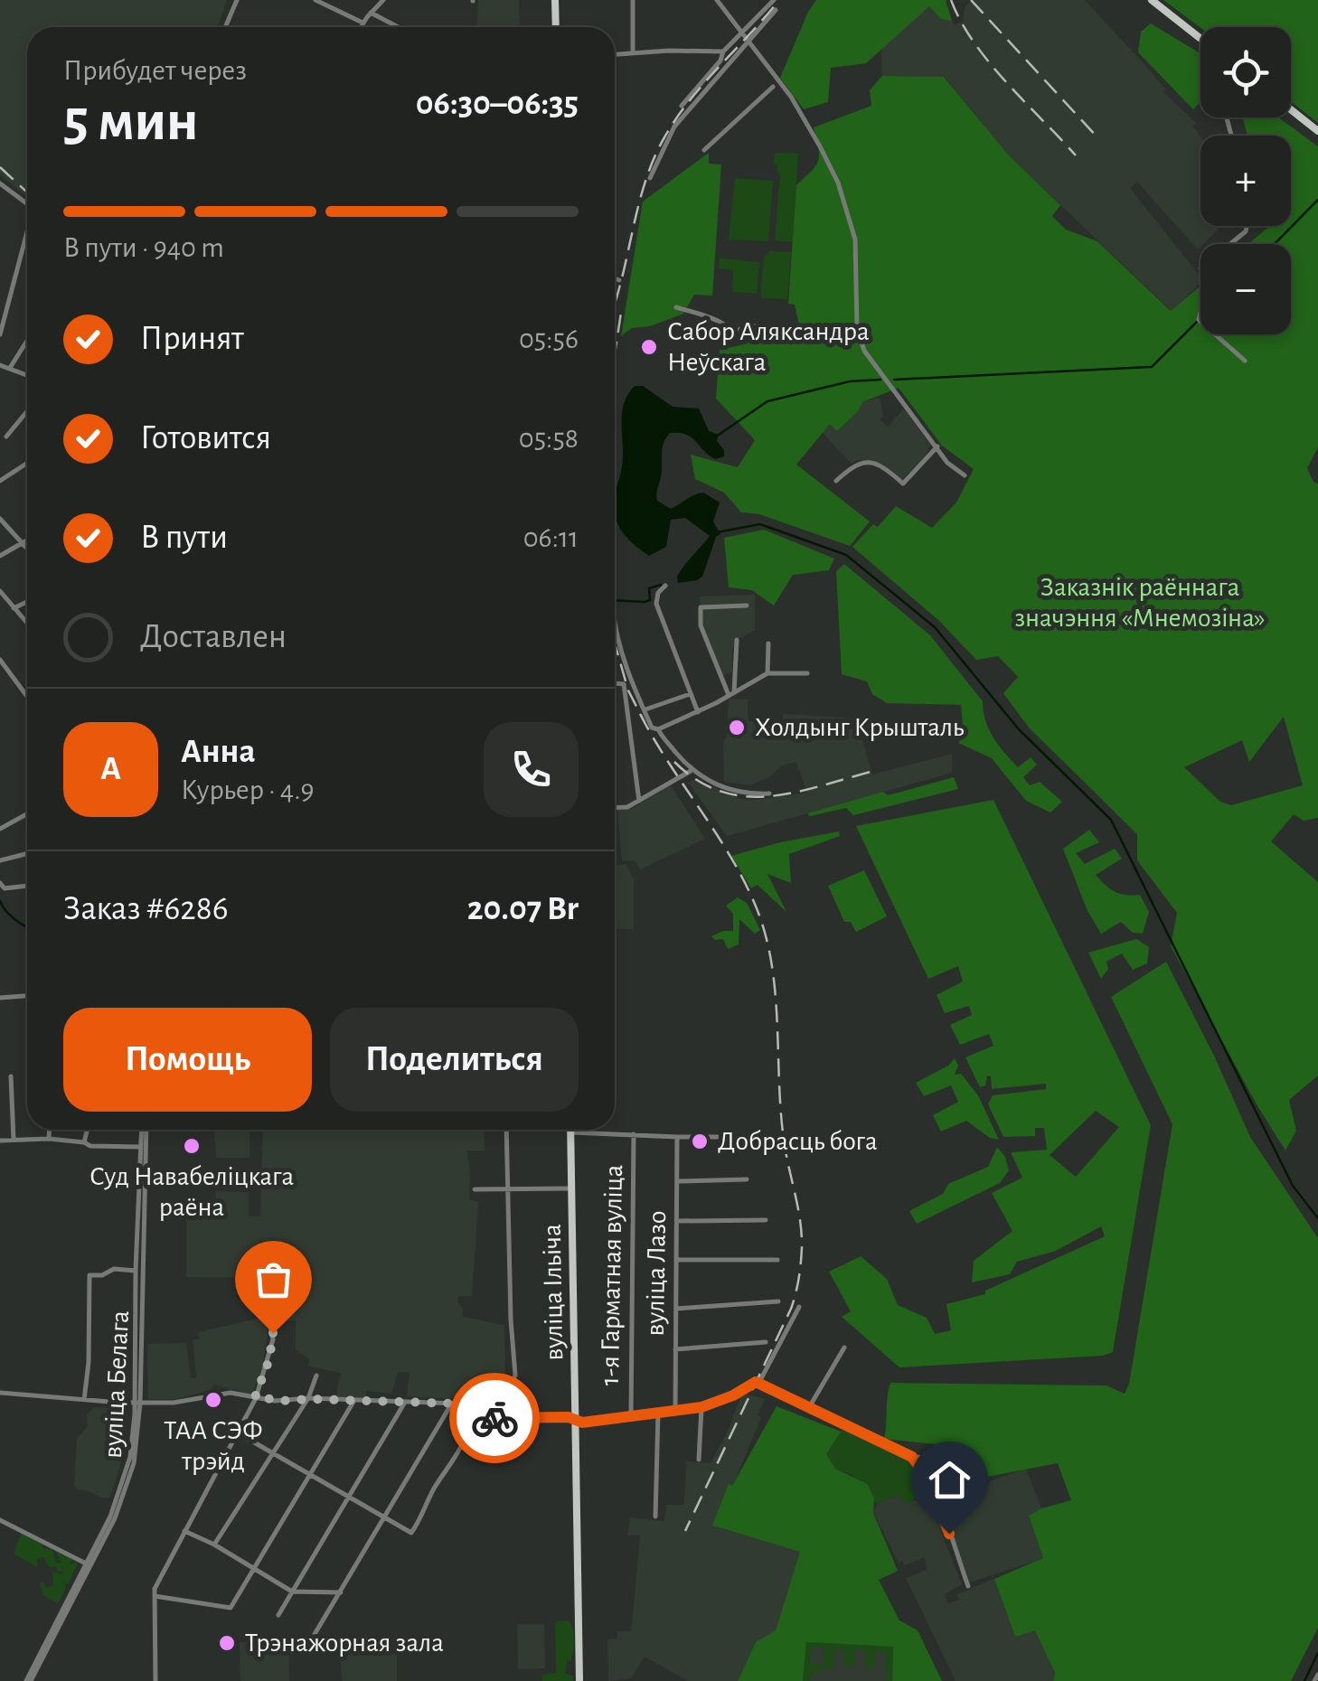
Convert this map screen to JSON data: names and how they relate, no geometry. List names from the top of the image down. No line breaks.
{"streets":{"main road":["вуліца Ільіча"],"street":["вуліца Лазо","1-я Гарматная вуліца","вуліца Белага"]},"parks":["Заказнік раённага значэння «Мнемозіна»"],"places":["Сабор Аляксандра Неўскага","Холдынг Крышталь","Добрасць бога","Суд Навабеліцкага раёна","ТАА СЭФ трэйд","Трэнажорная зала"],"page":{"map_buttons":["+","−"],"heading":["5 мин","Прибудет через","06:30–06:35"],"panel":["Анна","Курьер · 4.9","Заказ #6286","20.07 Br"],"bar":"В пути · 940 m","list":[["Принят","05:56"],["Готовится","05:58"],["В пути","06:11"],"Доставлен"],"round":"А","buttons":["Помощь","Поделиться"]}}
